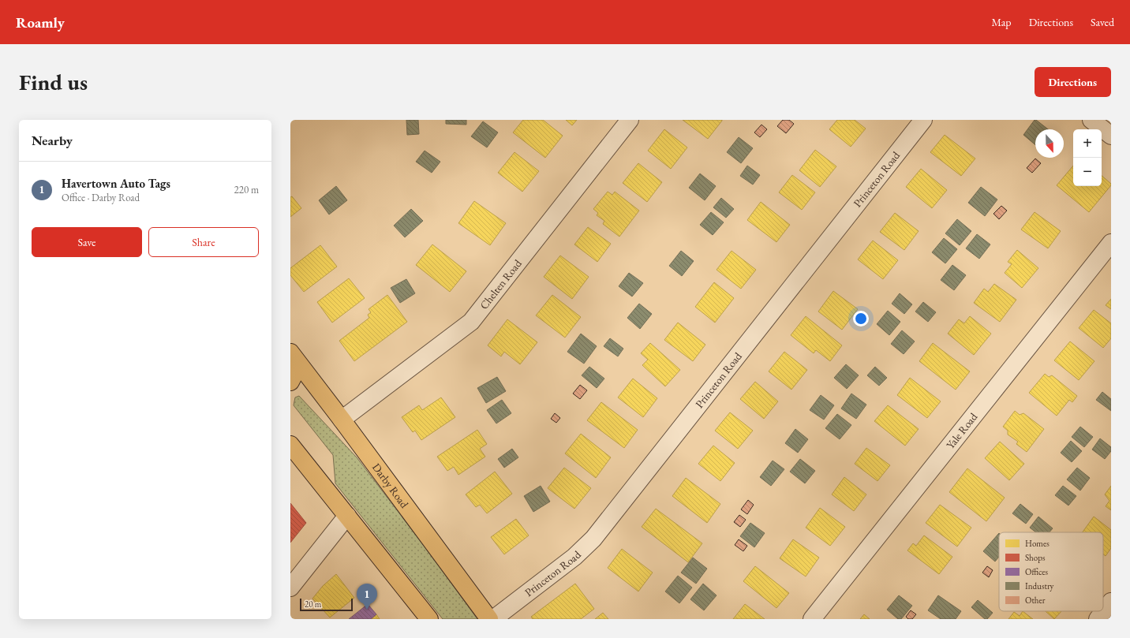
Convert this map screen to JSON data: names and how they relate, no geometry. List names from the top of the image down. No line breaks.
{"streets":{"main road":["Darby Road"],"street":["Princeton Road","Chelten Road","Yale Road"]},"crossings":[["Chelten Road","Darby Road"]],"legend":["Homes","Shops","Offices","Industry","Other"],"scale_bar":"20 m","north":"bottom","page":{"header":"Roamly","nav":["Map","Directions","Saved"],"buttons":["Directions",["Save","Share"]],"title":"Find us","heading":"Nearby","map_buttons":["+","−"],"list":[{"mark":"1","name":"Havertown Auto Tags","note":"Office · Darby Road","value":"220 m"}],"pins":"1","scale":"20 m"}}
